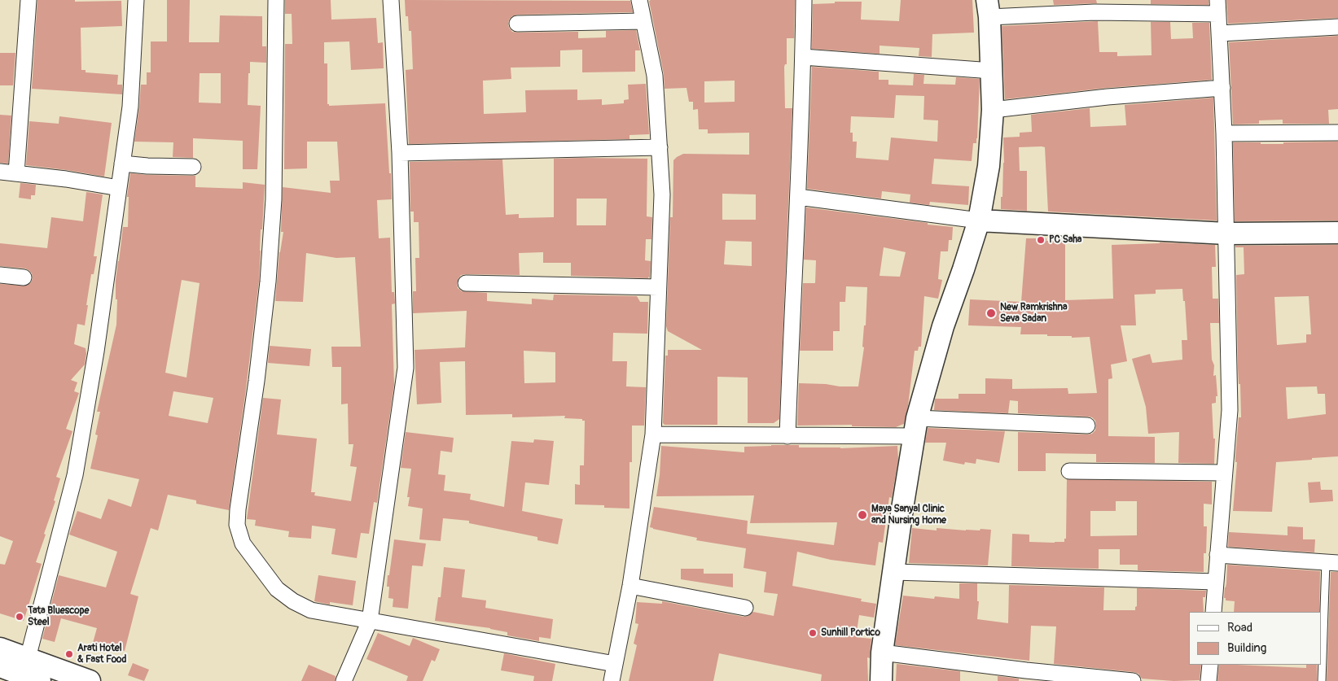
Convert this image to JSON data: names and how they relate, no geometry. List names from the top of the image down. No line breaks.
{"places":["PC Saha","New Ramkrishna Seva Sadan","Maya Sanyal Clinic and Nursing Home","Tata Bluescope Steel","Sunhill Portico","Arati Hotel & Fast Food"],"legend":["Road","Building"]}
